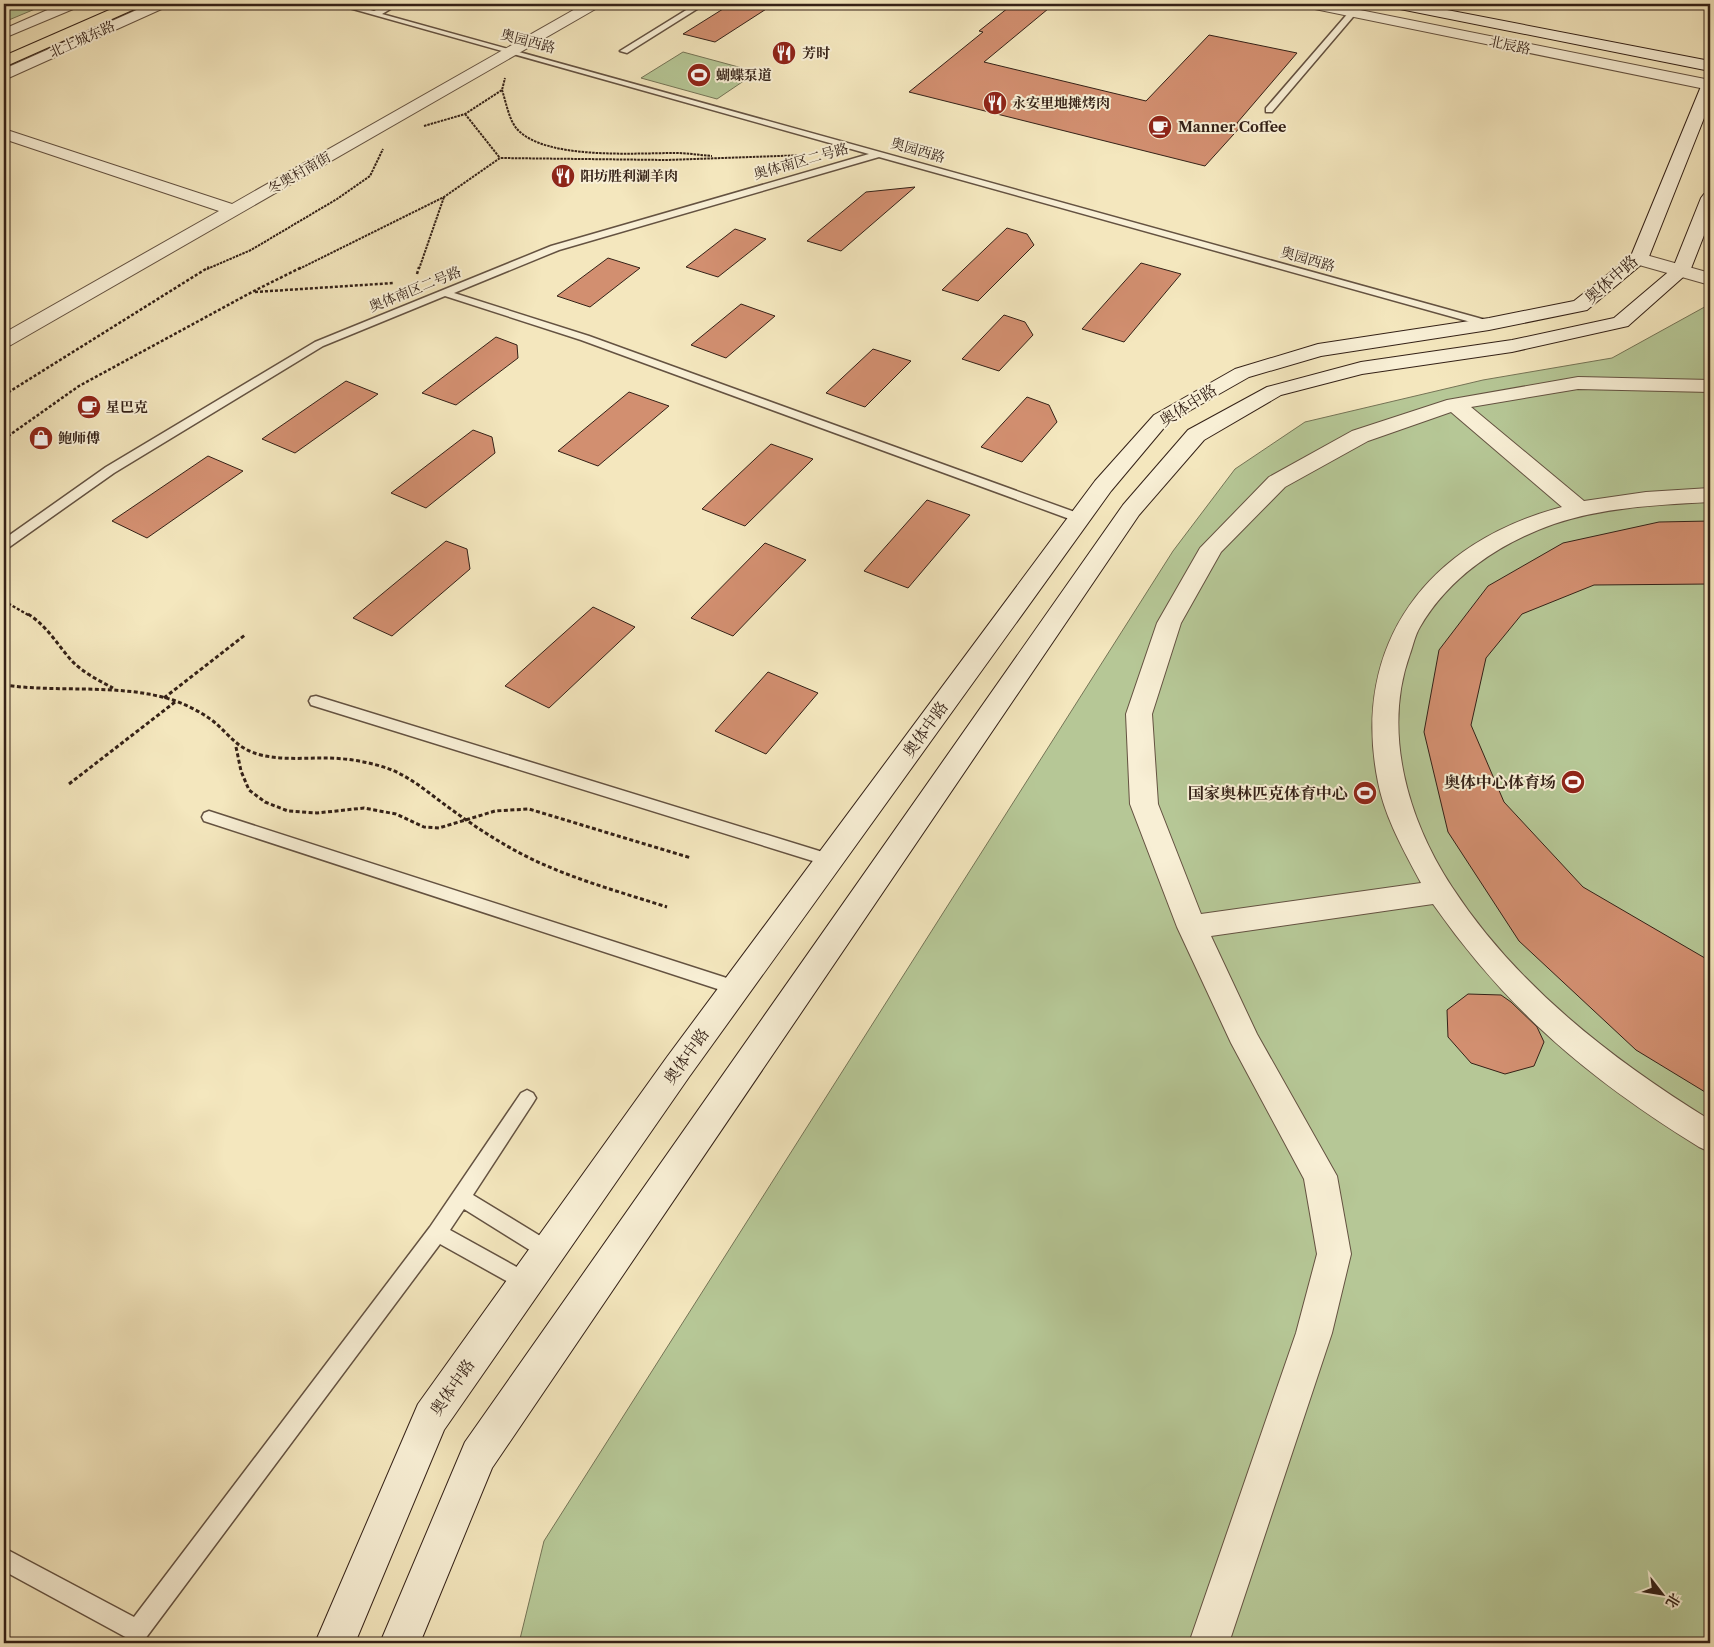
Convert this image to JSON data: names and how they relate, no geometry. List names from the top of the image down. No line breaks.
{"streets":{"main road":["北土城东路"],"street":["北辰路","冬奥村南街","奥体中路"],"lane":["奥园西路","奥体南区二号路"]},"crossings":[["奥园西路","奥体南区二号路"],["奥园西路","冬奥村南街"],["奥园西路","奥体中路"],["北辰路","奥体中路"]],"places":{"restaurant":["芳时","永安里地摊烤肉","阳坊胜利涮羊肉"],"sports":["蝴蝶泵道","奥体中心体育场","国家奥林匹克体育中心"],"cafe":["Manner Coffee","星巴克"],"shop":["鲍师傅"]},"north":"bottom right"}
